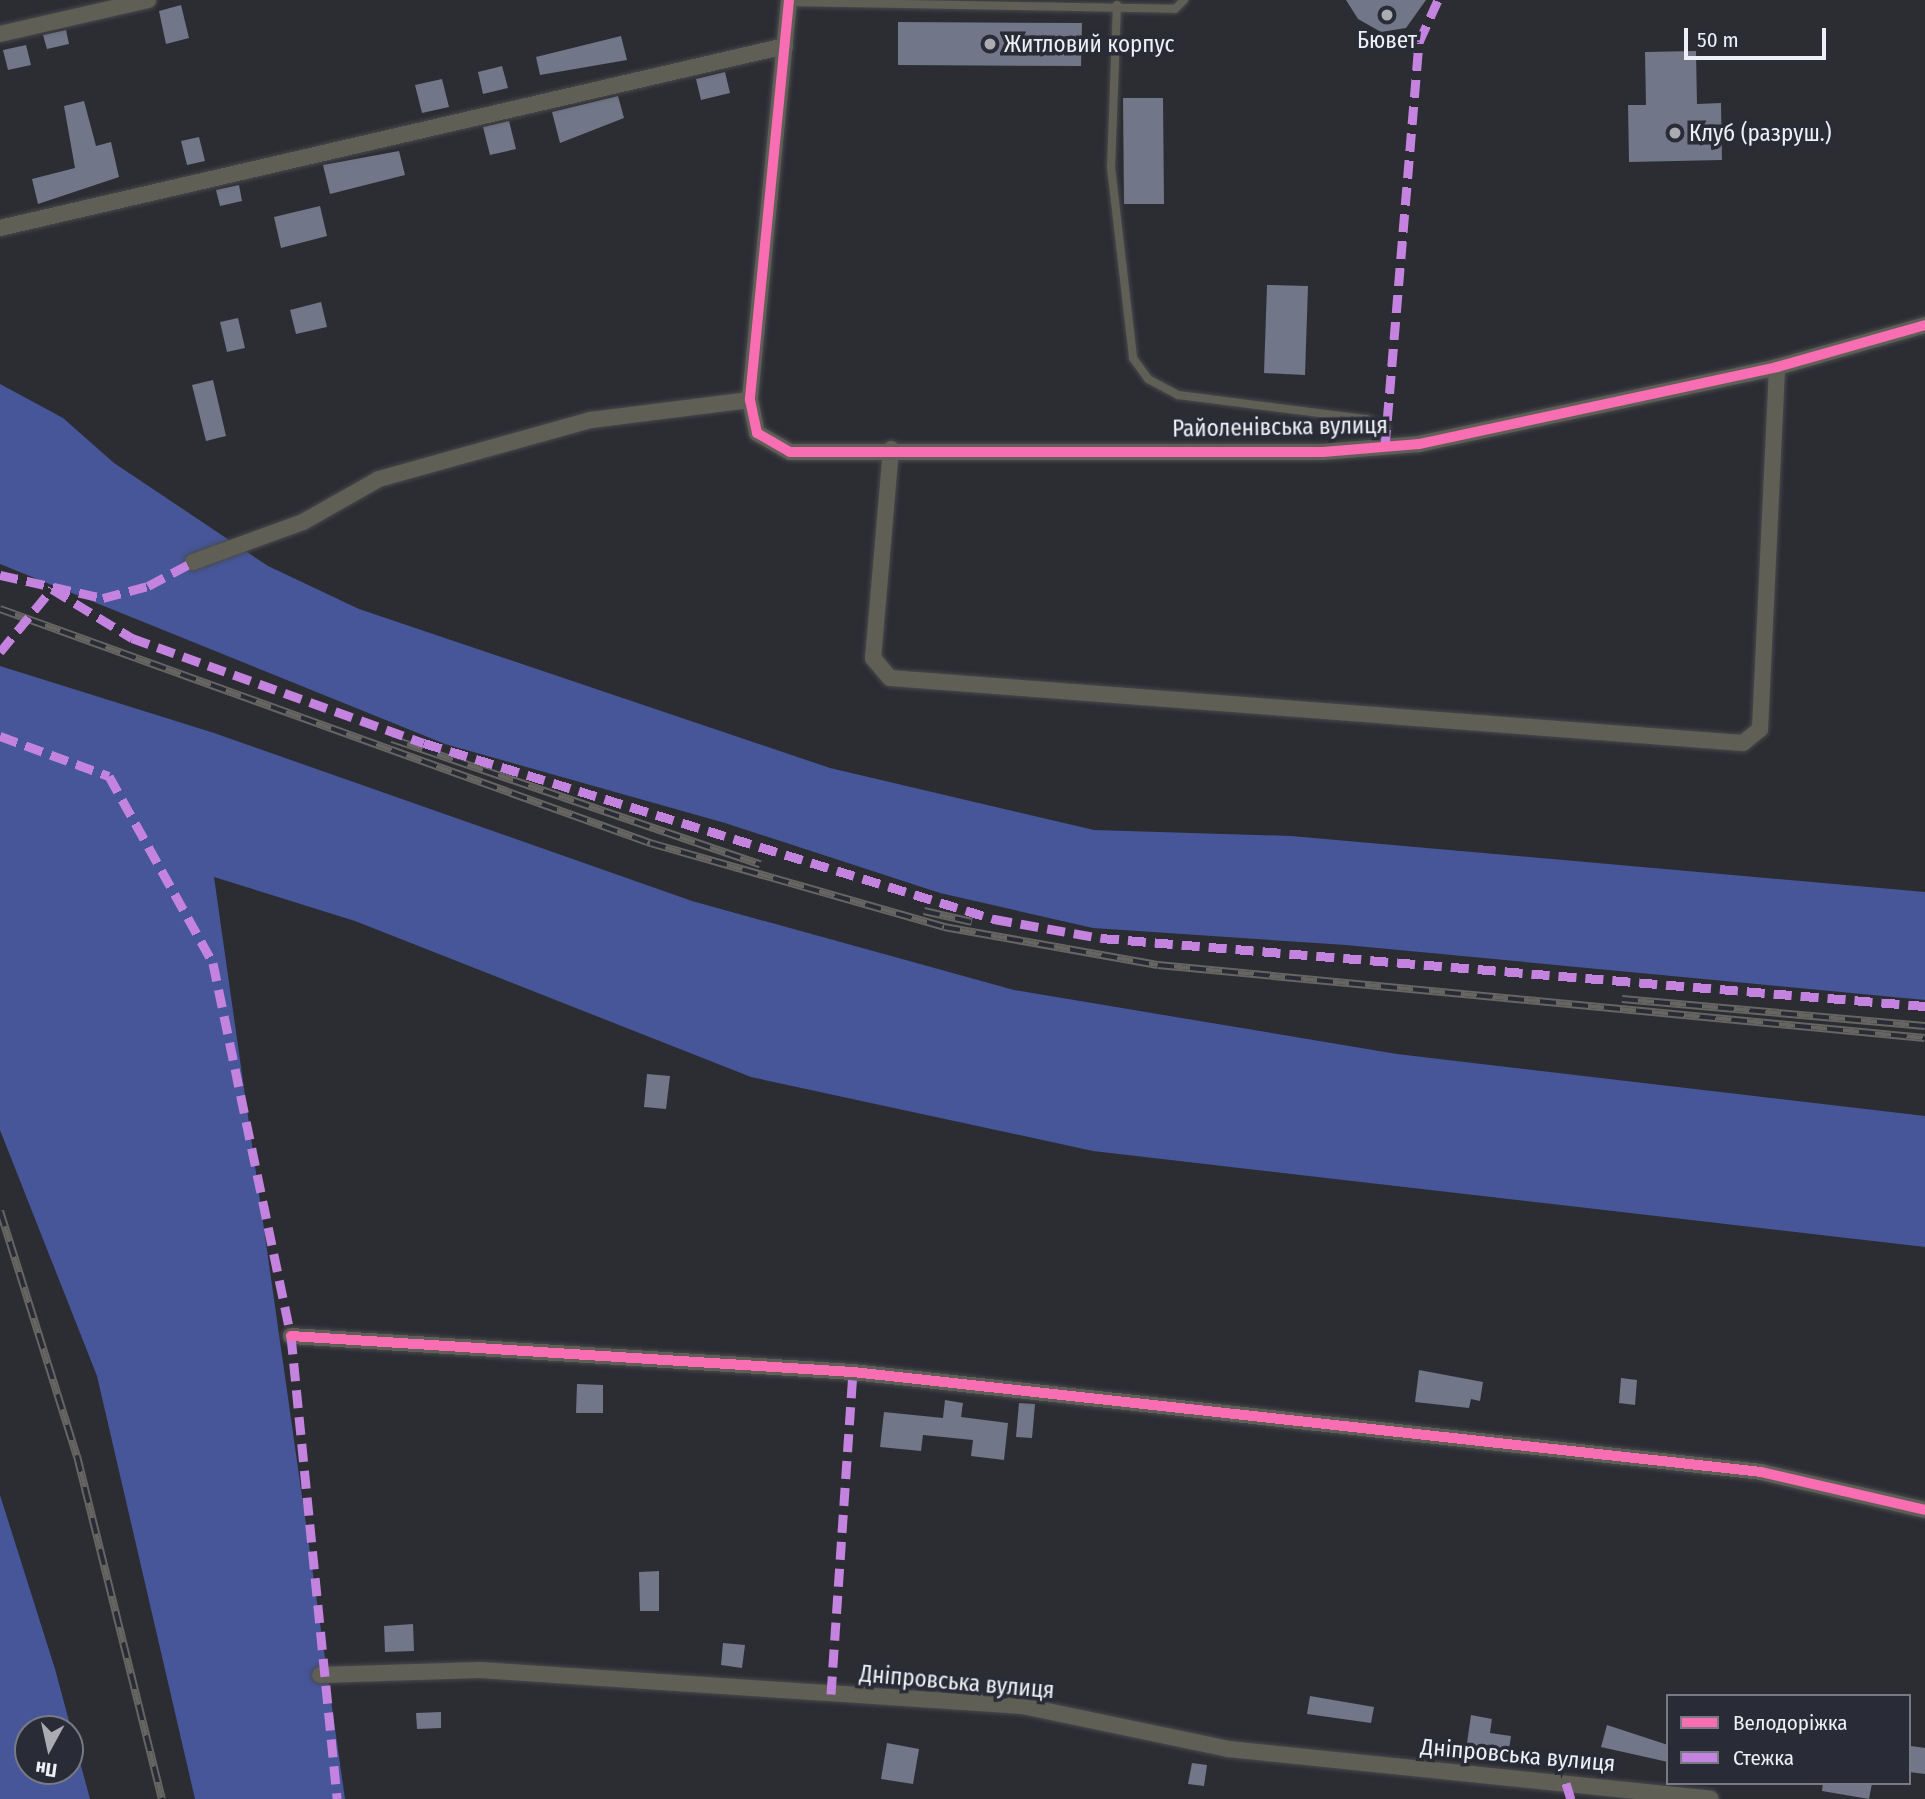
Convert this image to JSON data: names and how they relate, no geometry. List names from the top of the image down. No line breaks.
{"streets":{"street":["Райоленівська вулиця","Дніпровська вулиця"]},"places":["Бювет","Житловий корпус","Клуб (разруш.)"],"legend":["Велодоріжка","Стежка"],"scale_bar":"50 m","north":"bottom"}
